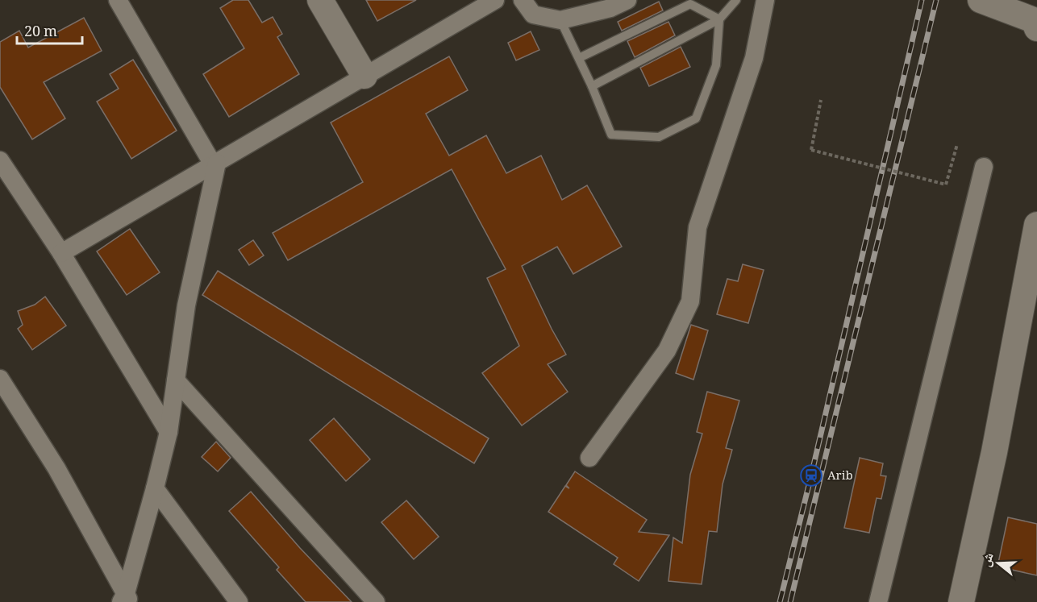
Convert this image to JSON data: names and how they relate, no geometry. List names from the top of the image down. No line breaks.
{"places":{"station":["Arib"]},"scale_bar":"20 m","north":"left"}
